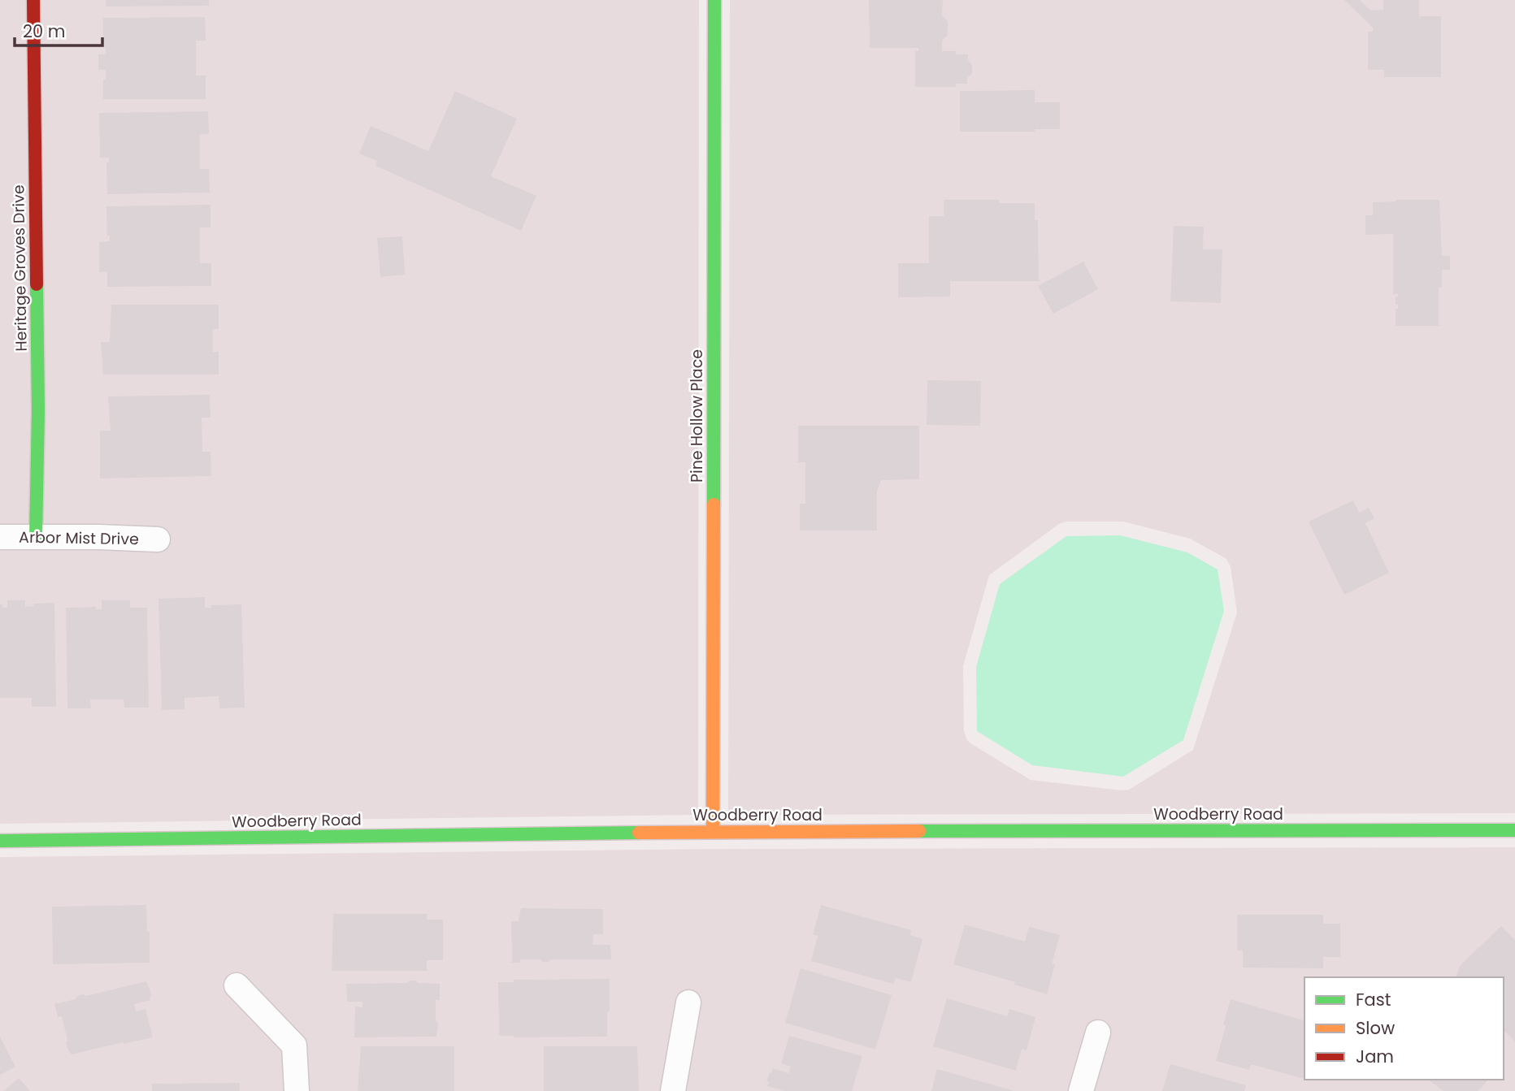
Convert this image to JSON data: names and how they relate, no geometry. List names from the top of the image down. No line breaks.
{"streets":{"street":["Heritage Groves Drive","Pine Hollow Place","Arbor Mist Drive","Woodberry Road"]},"crossings":[["Heritage Groves Drive","Arbor Mist Drive"],["Pine Hollow Place","Woodberry Road"]],"legend":["Fast","Slow","Jam"],"scale_bar":"20 m"}
